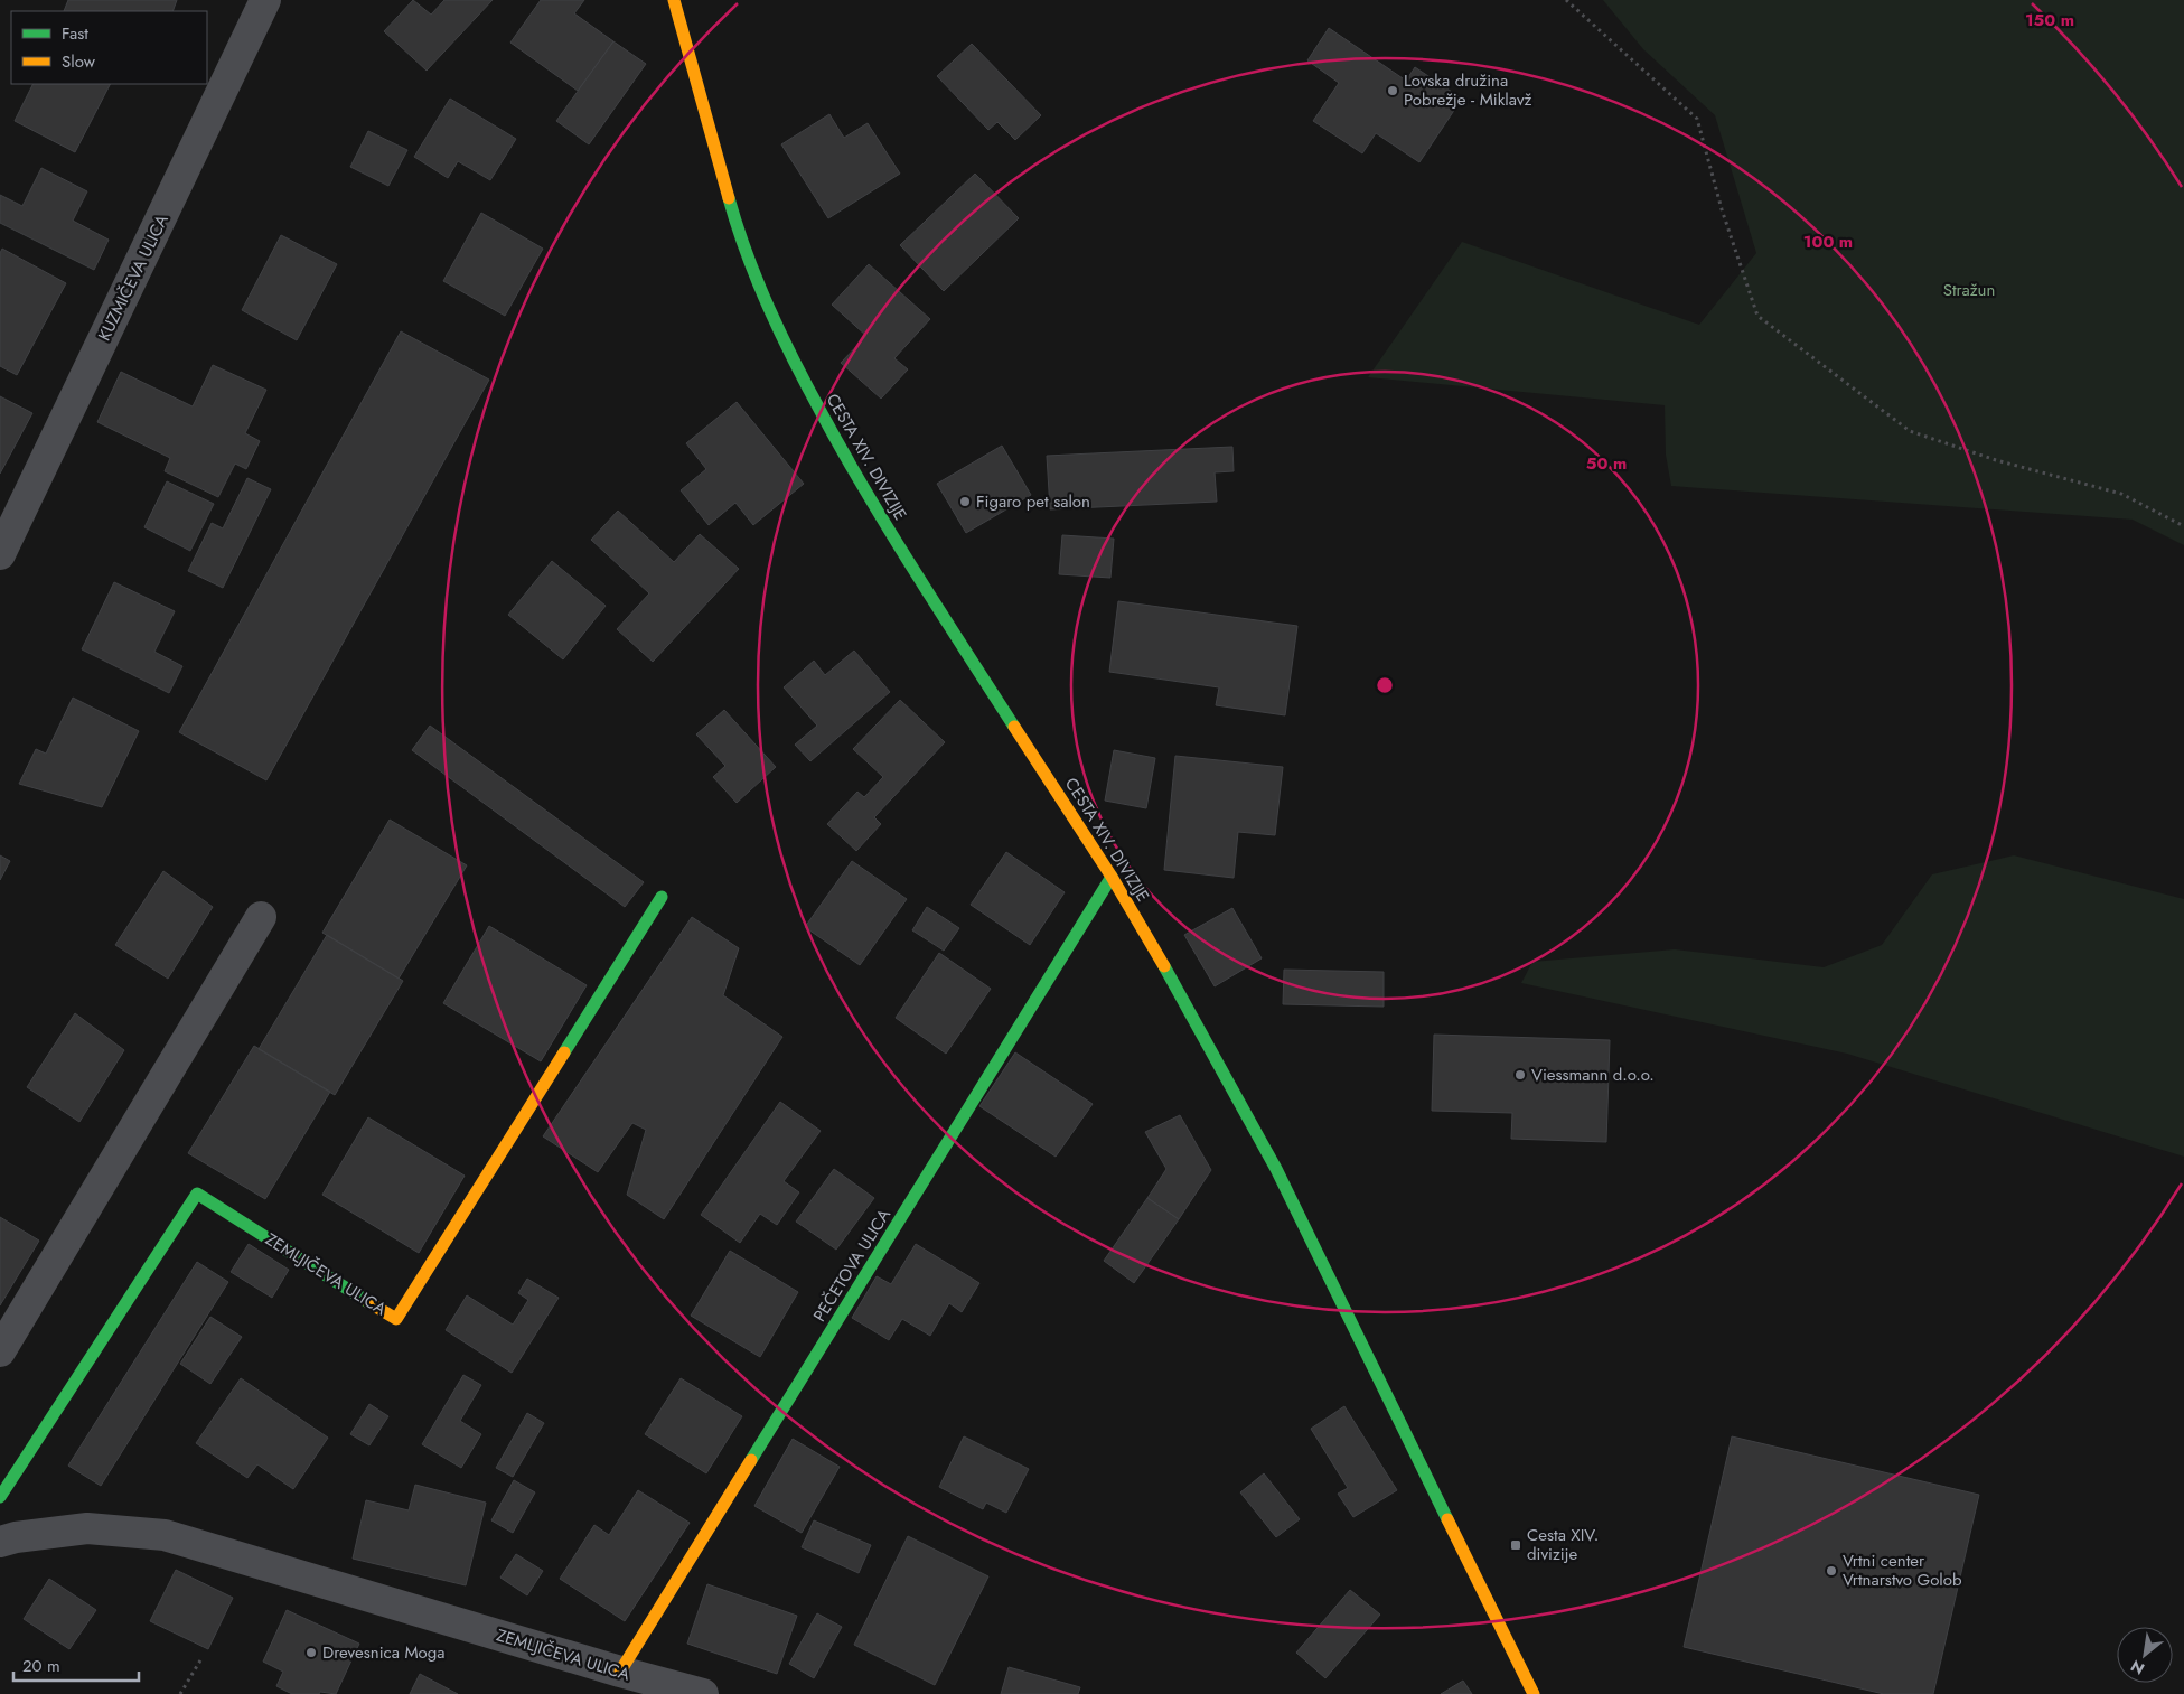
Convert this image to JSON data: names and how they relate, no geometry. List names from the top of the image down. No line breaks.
{"streets":{"street":["KUZMIČEVA ULICA","CESTA XIV. DIVIZIJE","PEČETOVA ULICA","ZEMLJIČEVA ULICA"]},"crossings":[["CESTA XIV. DIVIZIJE","PEČETOVA ULICA"],["PEČETOVA ULICA","ZEMLJIČEVA ULICA"]],"parks":["Stražun"],"places":{"other":["Lovska družina Pobrežje - Miklavž","Figaro pet salon","Viessmann d.o.o.","Vrtni center Vrtnarstvo Golob","Drevesnica Moga"],"transit":["Cesta XIV. divizije"]},"legend":["Fast","Slow"],"scale_bar":"20 m","north":"bottom left","rings":["150 m","100 m","50 m"]}
